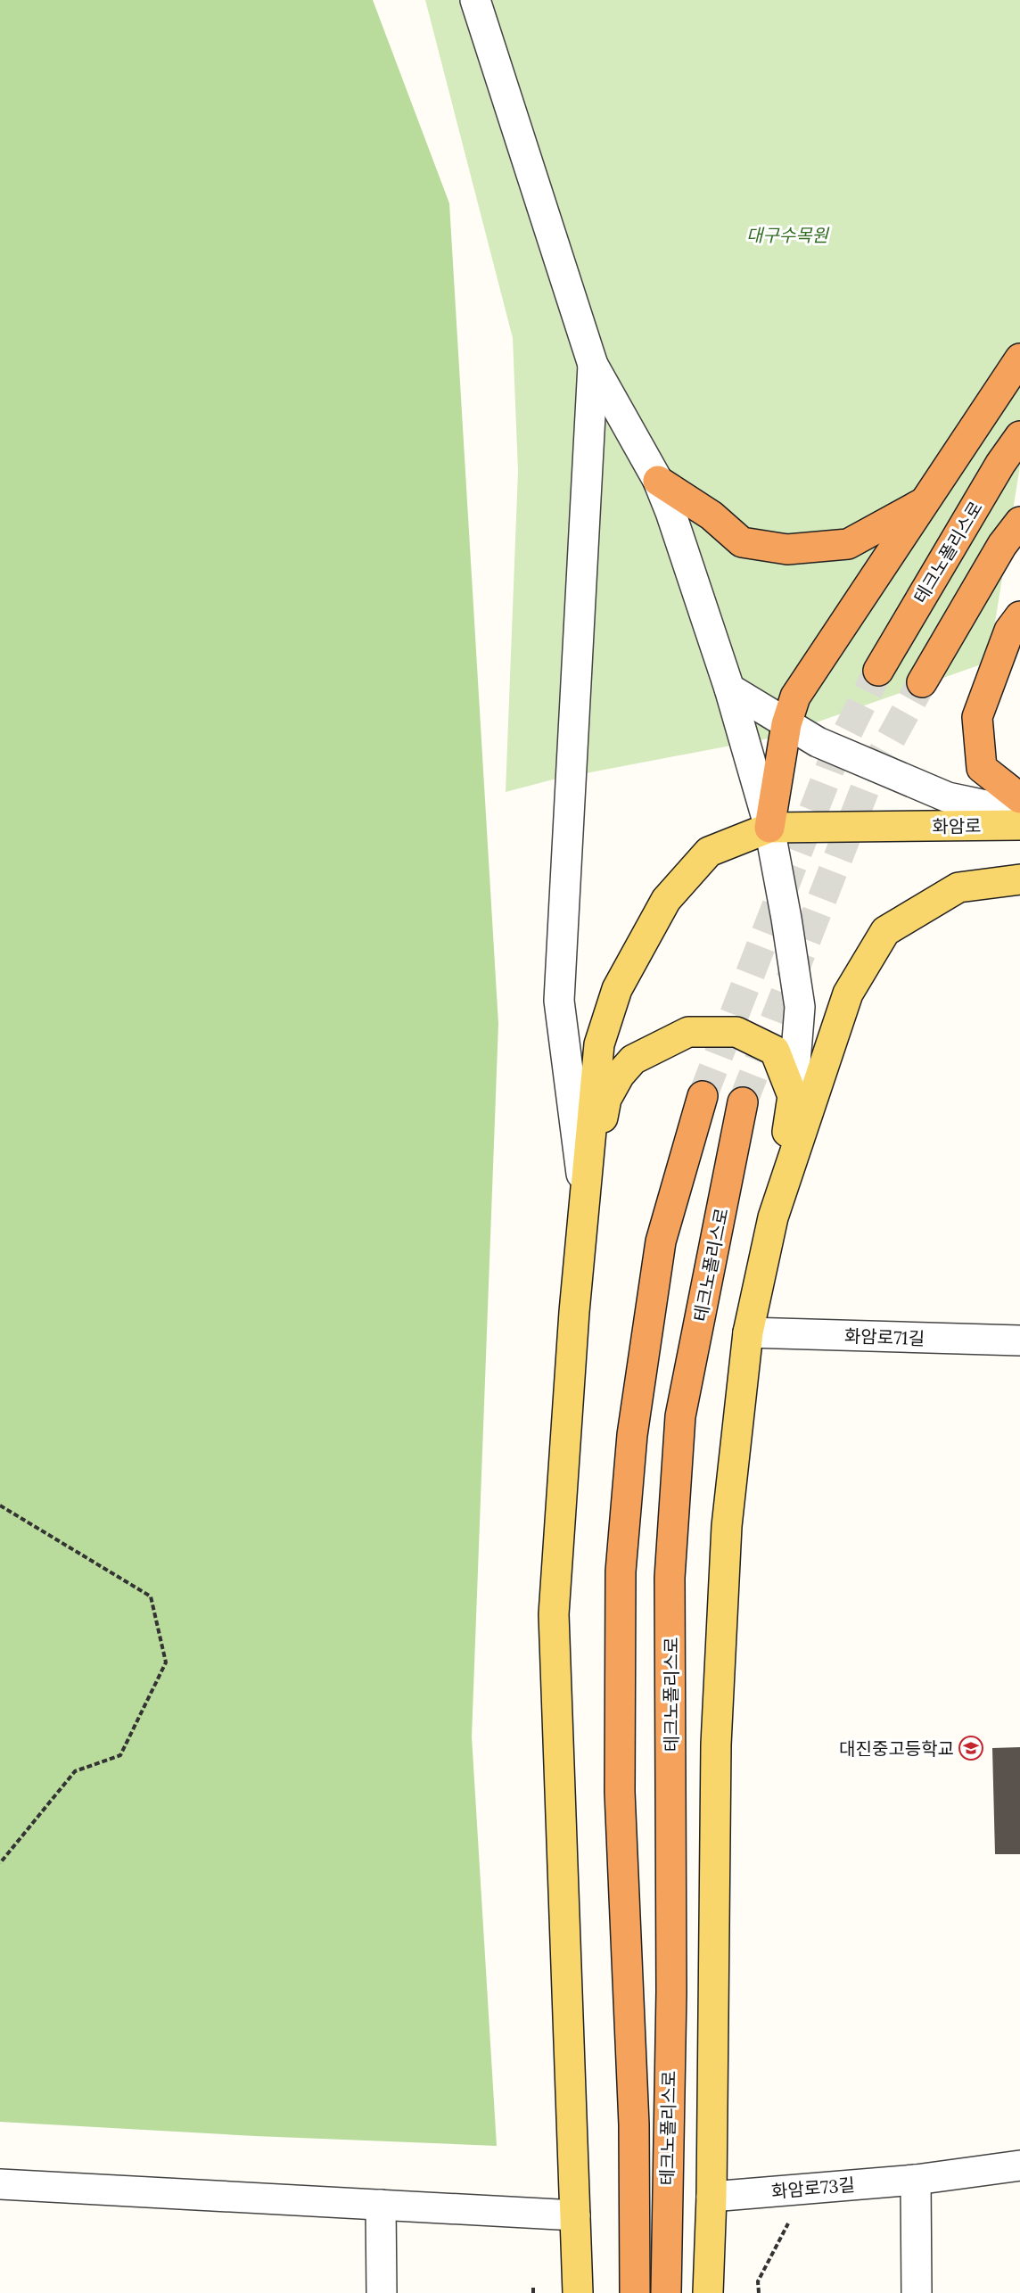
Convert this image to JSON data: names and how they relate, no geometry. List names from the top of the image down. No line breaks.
{"streets":{"highway":["테크노폴리스로"],"main road":["화암로"],"street":["화암로71길","화암로73길"]},"parks":["대구수목원"],"places":{"school or university":["대진중고등학교"]}}
